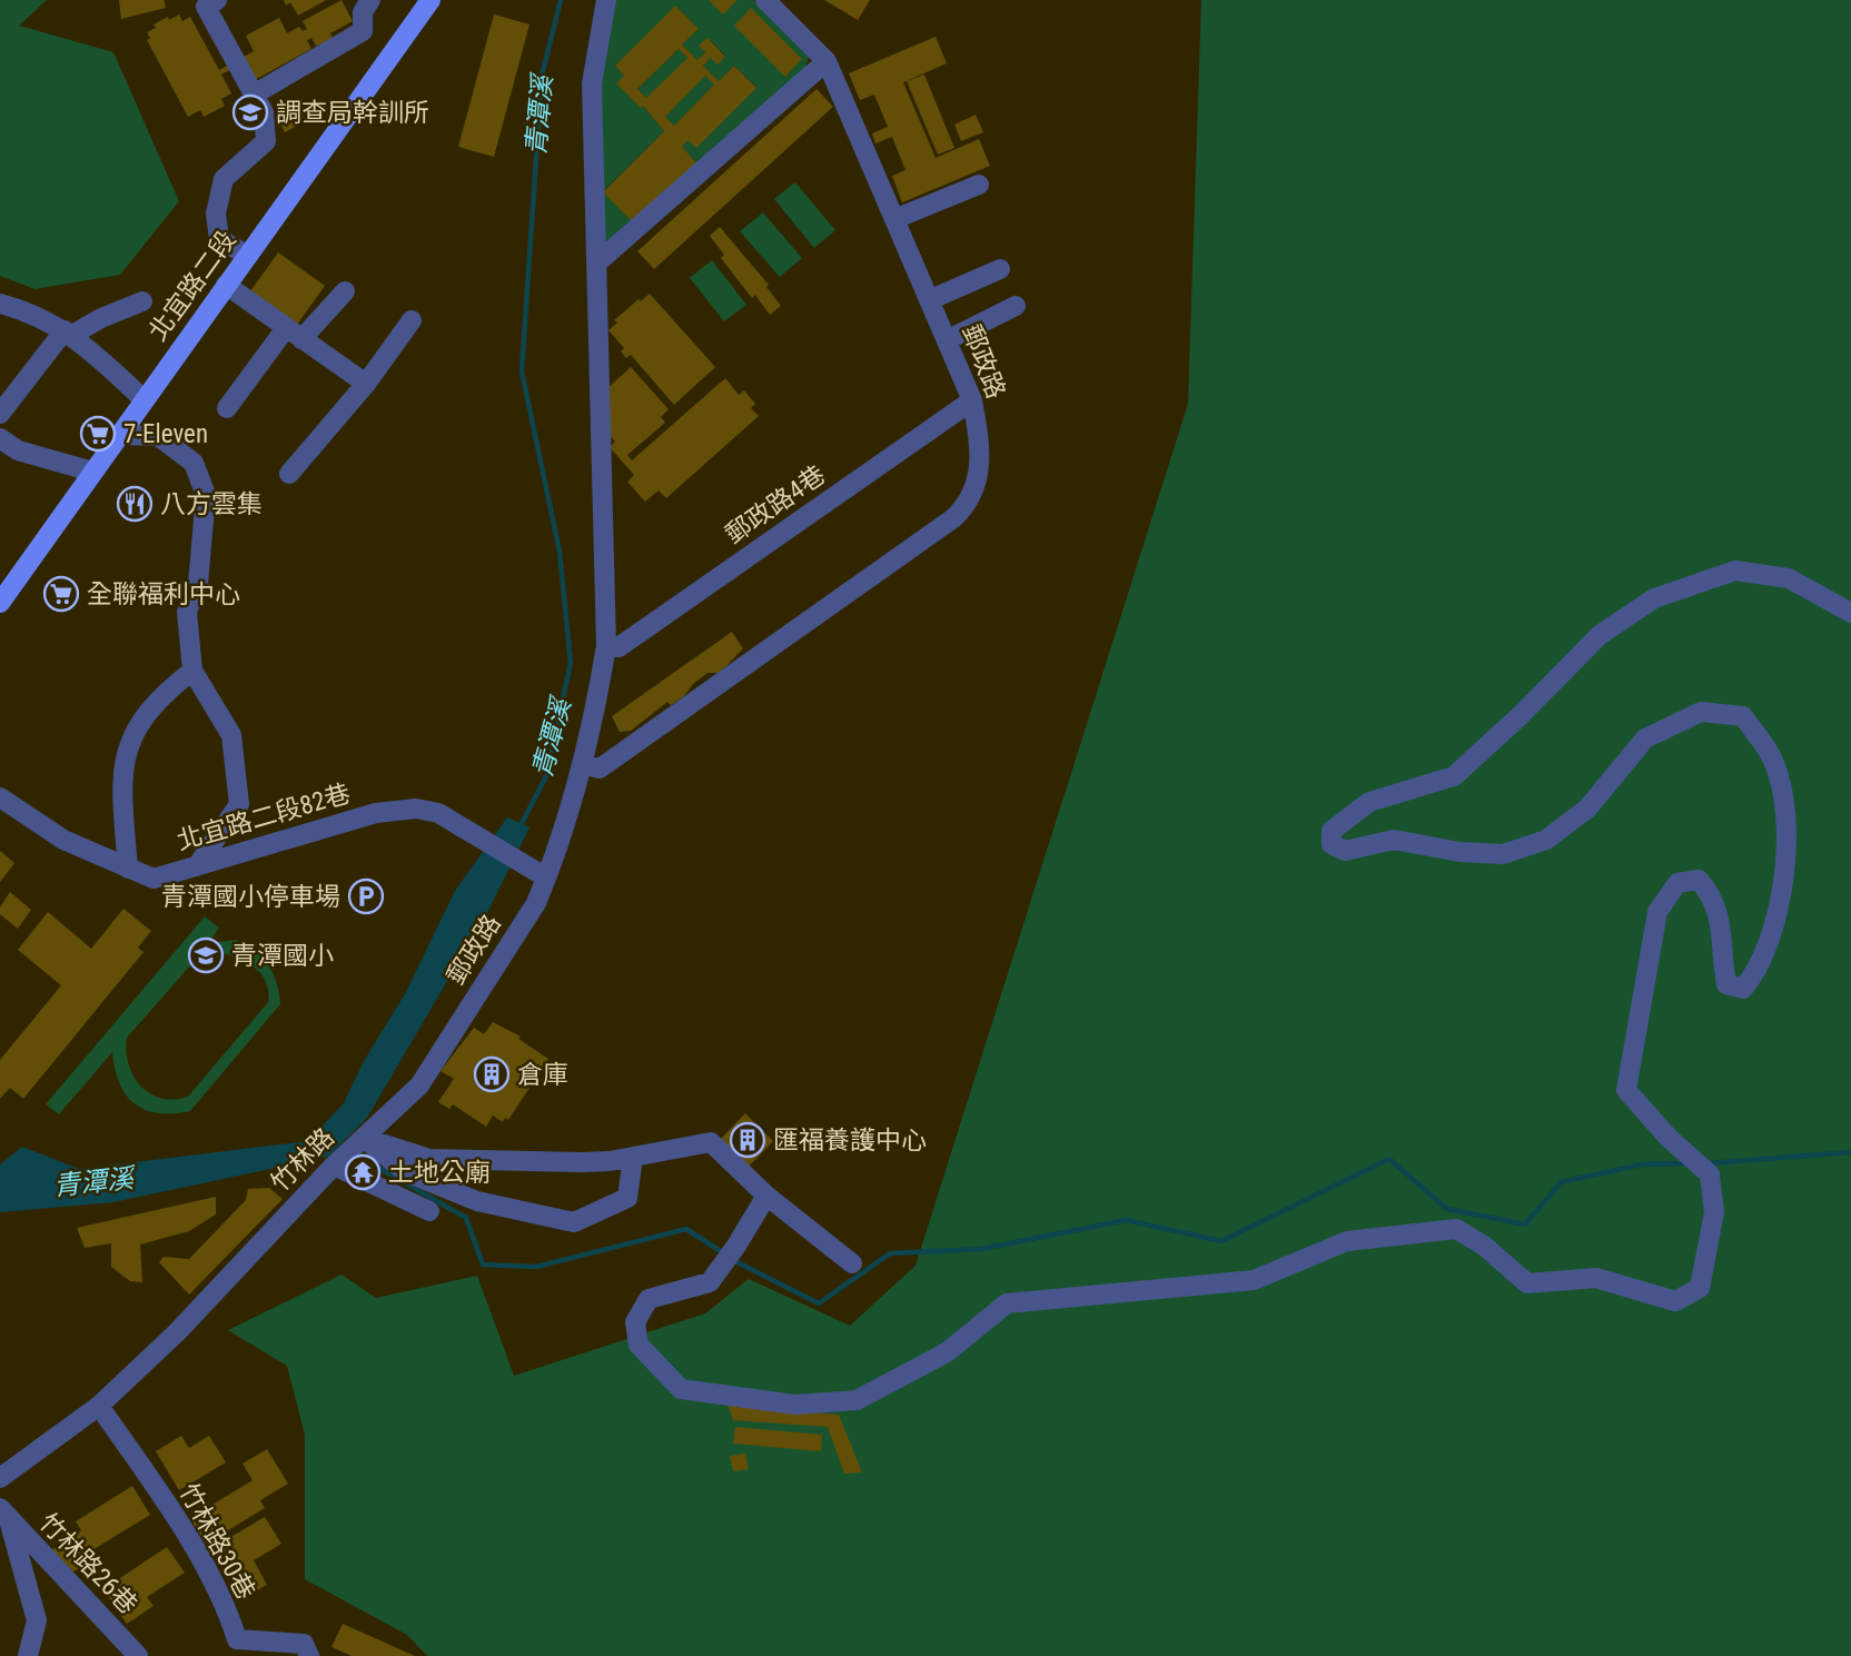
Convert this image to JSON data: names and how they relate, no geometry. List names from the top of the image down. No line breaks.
{"streets":{"main road":["北宜路二段"],"street":["郵政路","郵政路4巷","北宜路二段82巷","竹林路","竹林路30巷","竹林路26巷"]},"crossings":[["郵政路","郵政路4巷"],["郵政路","北宜路二段82巷"],["郵政路","竹林路"],["竹林路","竹林路30巷"]],"water":["青潭溪"],"places":{"school or university":["調查局幹訓所","青潭國小"],"supermarket":["7-Eleven","全聯福利中心"],"restaurant":["八方雲集"],"parking":["青潭國小停車場"],"building":["倉庫","匯福養護中心"],"temple":["土地公廟"]}}
